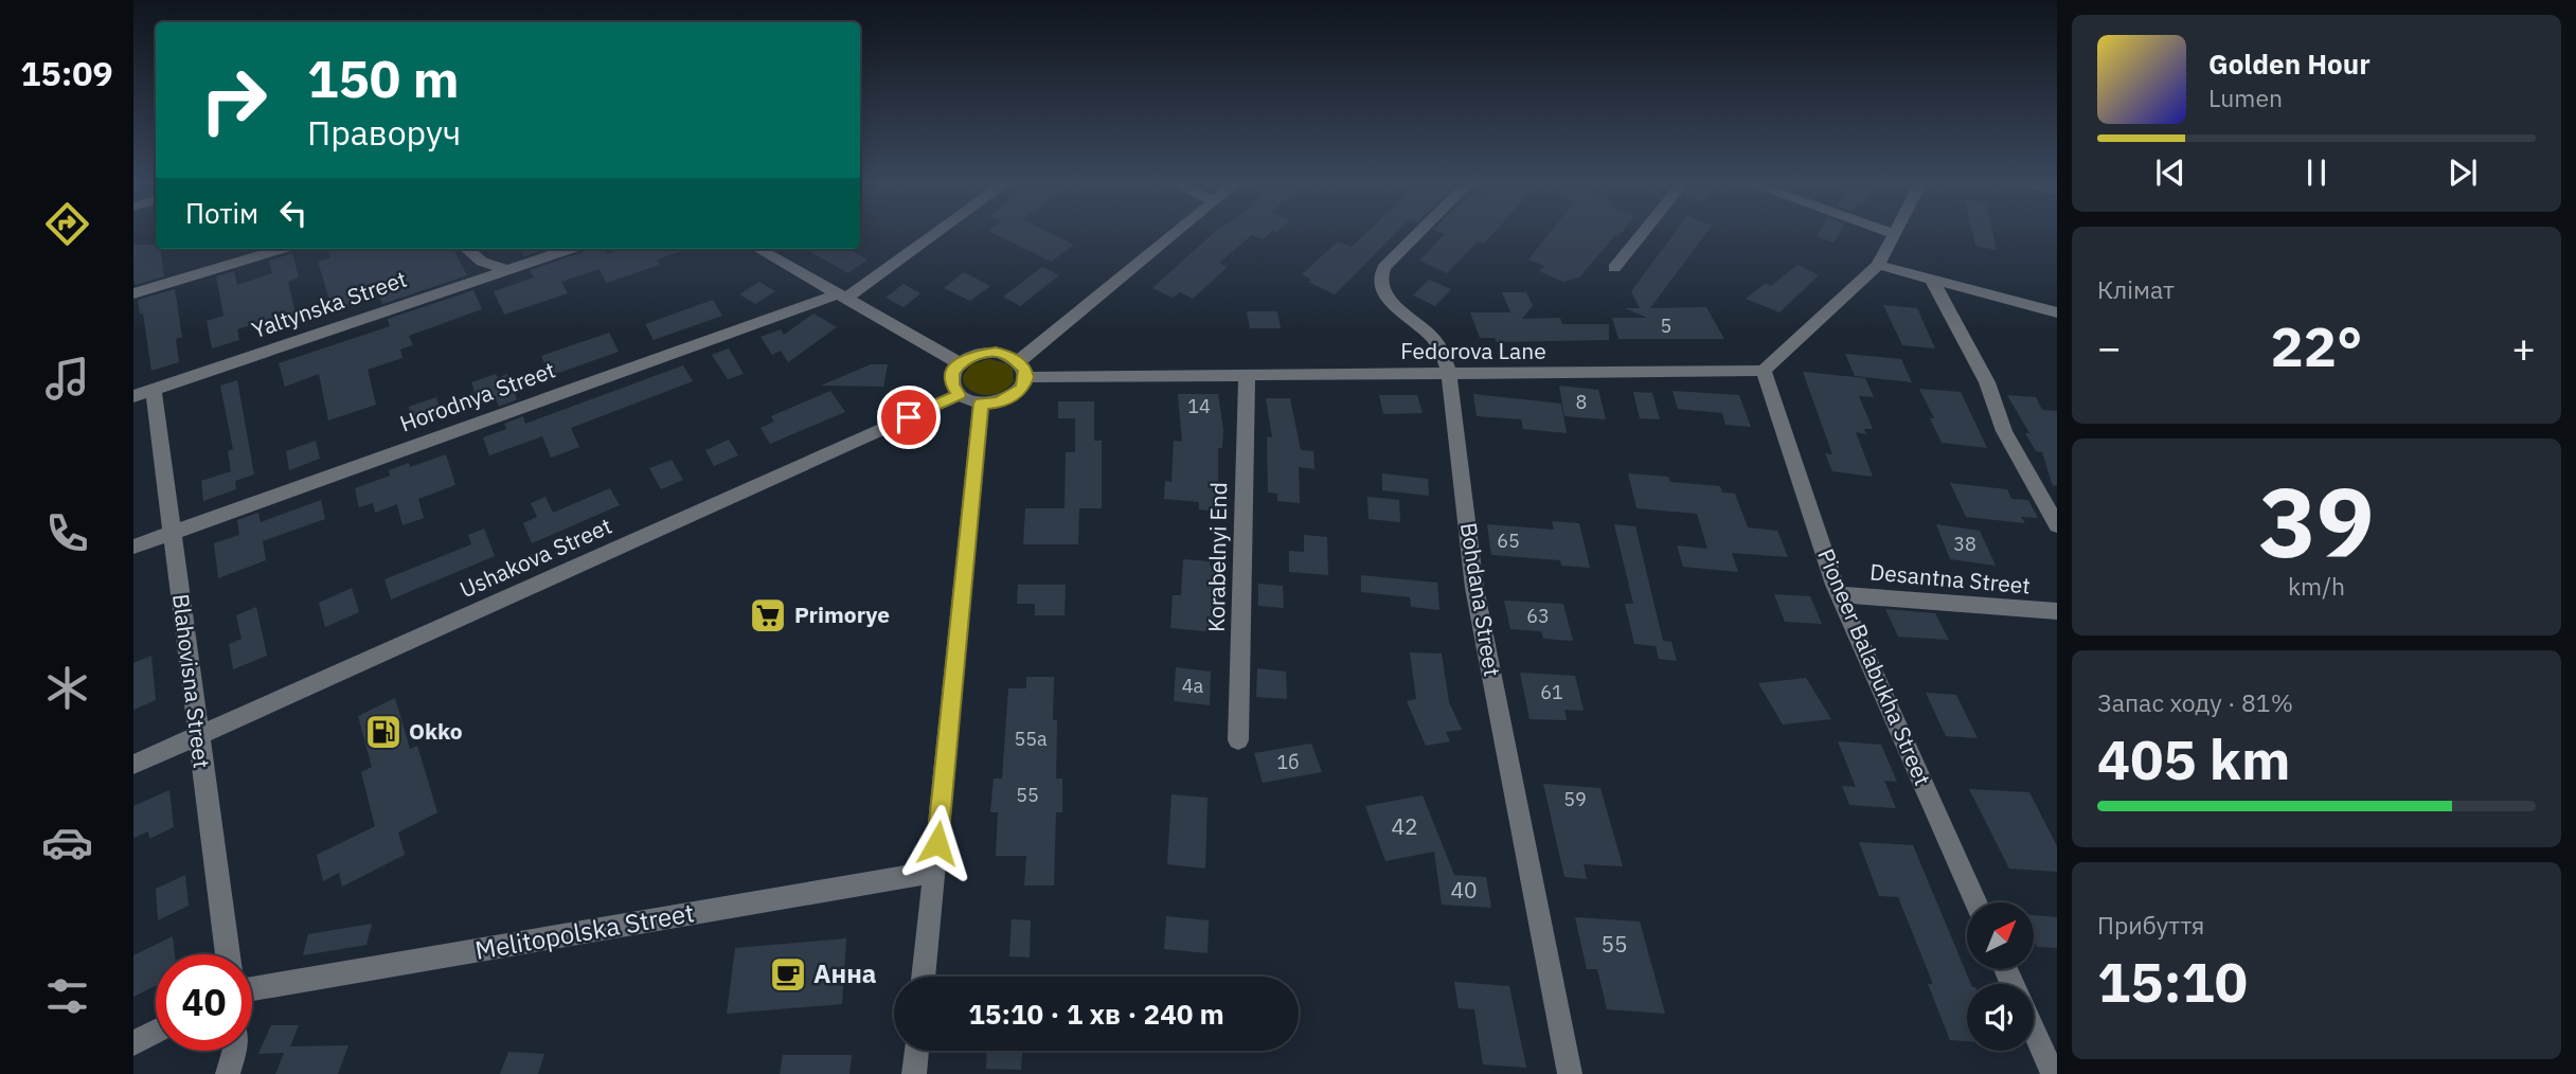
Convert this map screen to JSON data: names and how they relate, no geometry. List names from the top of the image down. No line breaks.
{"streets":{"street":["Yaltynska Street","Fedorova Lane","Horodnya Street","Korabelnyi End","Ushakova Street","Desantna Street","Bohdana Street","Pioneer Balabukha Street","Blahovisna Street","Melitopolska Street"]},"crossings":[["Yaltynska Street","Blahovisna Street"],["Fedorova Lane","Korabelnyi End"],["Fedorova Lane","Ushakova Street"],["Fedorova Lane","Bohdana Street"],["Fedorova Lane","Pioneer Balabukha Street"],["Horodnya Street","Blahovisna Street"],["Ushakova Street","Blahovisna Street"],["Desantna Street","Pioneer Balabukha Street"]],"places":{"supermarket":["Primorye"],"fuel station":["Okko"],"cafe":["Анна"]},"house_numbers":["5","8","14","65","38","63","4а","61","55а","1б","55","59","42","40","55"],"north":"top right","page":{"tabs":"15:09","turn":["150 m","Праворуч"],"song":["Golden Hour","Lumen"],"then":"Потім","tile":["Клімат",["39","km/h"],["Запас ходу · 81%","405 km"],["Прибуття","15:10"]],"heat":["−","22°","+"],"limit":"40","trip":"15:10 · 1 хв · 240 m"}}
